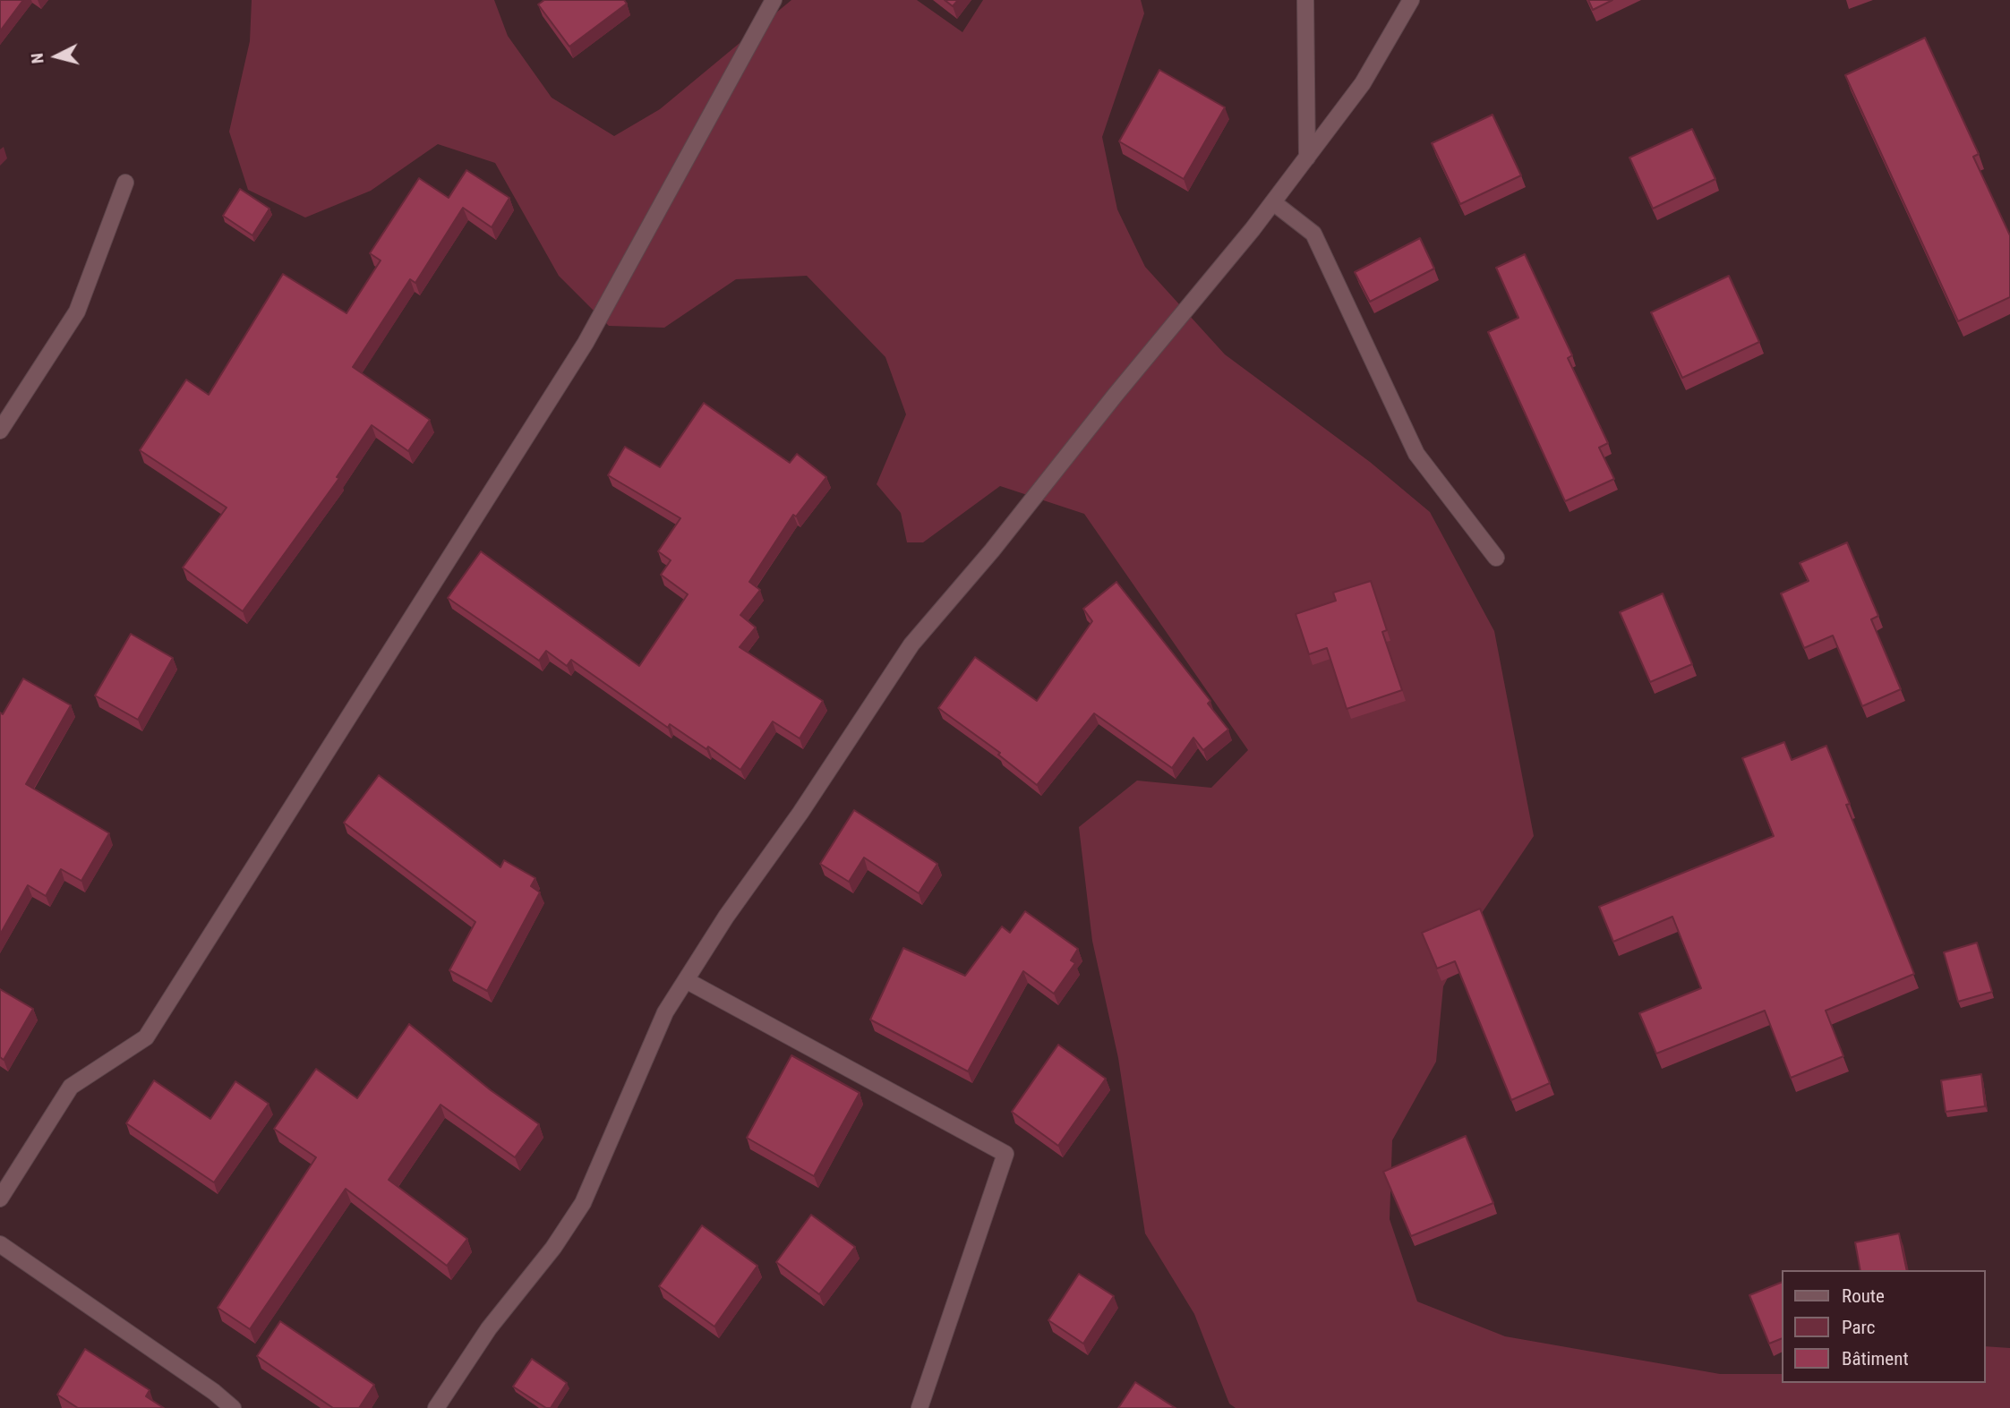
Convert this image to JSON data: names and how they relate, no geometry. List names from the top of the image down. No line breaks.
{"legend":["Route","Parc","Bâtiment"],"north":"left"}
